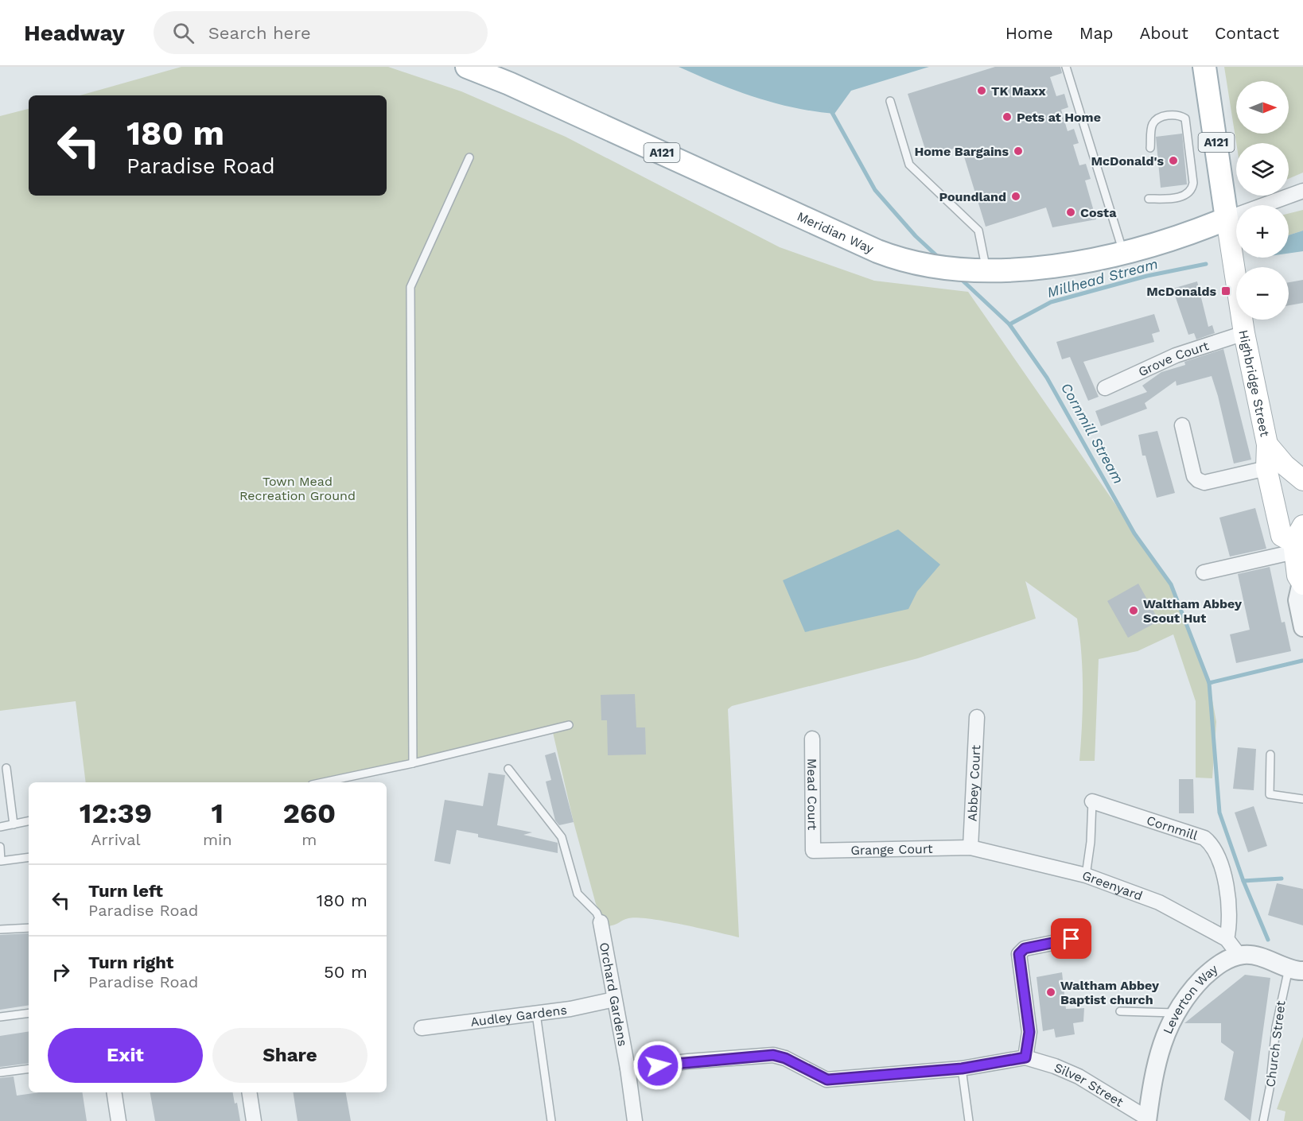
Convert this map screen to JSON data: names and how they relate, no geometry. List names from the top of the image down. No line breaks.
{"streets":{"main road":["A121","Meridian Way","Highbridge Street"],"street":["Grove Court","Abbey Court","Mead Court","Cornmill","Grange Court","Greenyard","Orchard Gardens","Leverton Way","Audley Gardens","Silver Street"],"lane":["Church Street"]},"crossings":[["Meridian Way","Highbridge Street"],["Grove Court","Highbridge Street"],["Abbey Court","Grange Court"],["Abbey Court","Greenyard"],["Mead Court","Grange Court"],["Cornmill","Greenyard"],["Grange Court","Greenyard"],["Greenyard","Leverton Way"],["Orchard Gardens","Audley Gardens"],["Leverton Way","Silver Street"]],"water":["Millhead Stream","Cornmill Stream"],"parks":["Town Mead Recreation Ground"],"places":{"other":["TK Maxx","Pets at Home","Home Bargains","McDonald's","Poundland","Costa","Waltham Abbey Scout Hut","Waltham Abbey Baptist church"],"transit":["McDonalds"]},"north":"right","page":{"header":"Headway","search":"Search here","nav":["Home","Map","About","Contact"],"map_buttons":["+","−"],"turn":["180 m","Paradise Road"],"eta":["12:39","Arrival","1","min","260","m"],"list":[{"name":"Turn left","note":"Paradise Road","value":"180 m"},{"name":"Turn right","note":"Paradise Road","value":"50 m"}],"buttons":["Exit","Share"]}}
